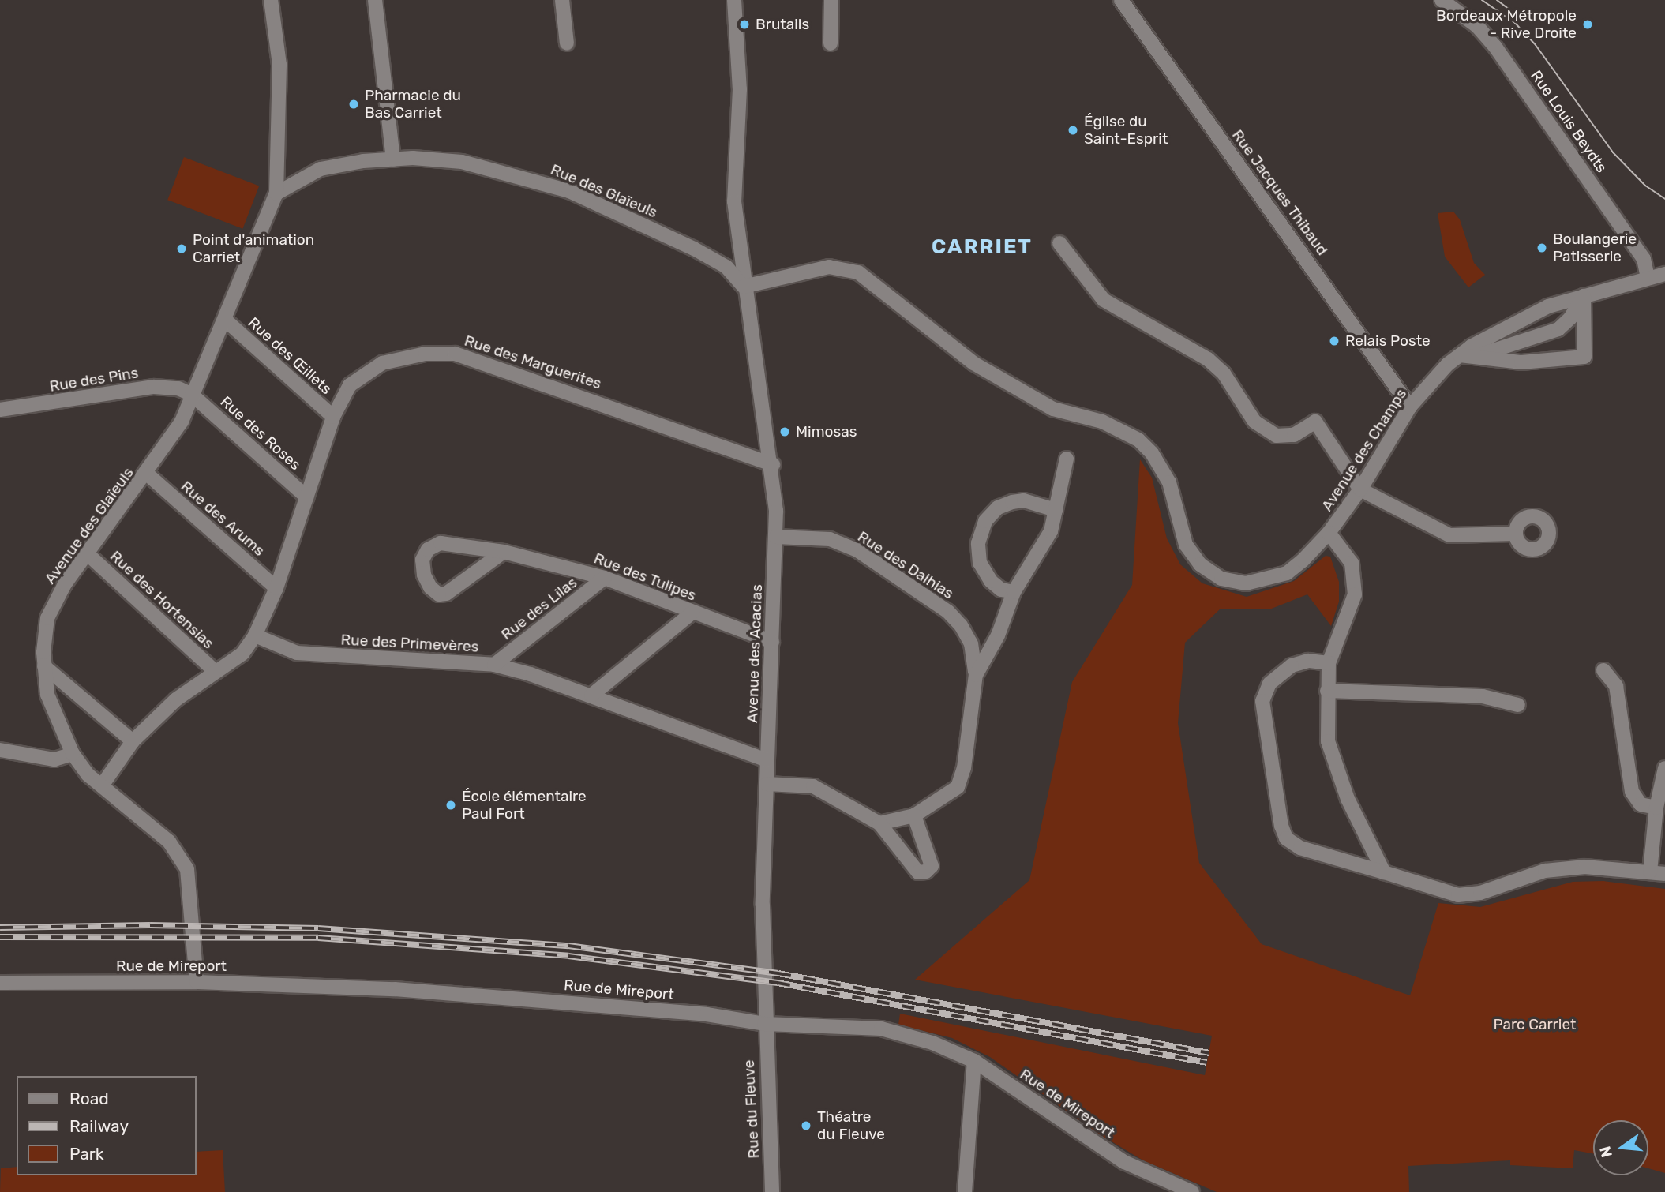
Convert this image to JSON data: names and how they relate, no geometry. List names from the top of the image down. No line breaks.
{"streets":{"street":["Rue Louis Beydts","Rue des Glaïeuls","Rue Jacques Thibaud","Rue des Œillets","Rue des Marguerites","Rue des Pins","Rue des Roses","Avenue des Champs","Rue des Arums","Avenue des Glaïeuls","Rue des Dalhias","Rue des Tulipes","Rue des Hortensias","Rue des Lilas","Rue des Primevères","Avenue des Acacias","Rue de Mireport","Rue du Fleuve"]},"crossings":[["Rue Louis Beydts","Avenue des Champs"],["Rue des Glaïeuls","Avenue des Champs"],["Rue des Glaïeuls","Avenue des Glaïeuls"],["Rue des Glaïeuls","Avenue des Acacias"],["Rue Jacques Thibaud","Avenue des Champs"],["Rue des Œillets","Rue des Marguerites"],["Rue des Œillets","Avenue des Glaïeuls"],["Rue des Marguerites","Rue des Roses"],["Rue des Marguerites","Rue des Arums"],["Rue des Marguerites","Rue des Primevères"],["Rue des Marguerites","Avenue des Acacias"],["Rue des Pins","Rue des Roses"],["Rue des Pins","Avenue des Glaïeuls"],["Rue des Roses","Avenue des Glaïeuls"],["Avenue des Champs","Avenue des Acacias"],["Rue des Arums","Avenue des Glaïeuls"],["Avenue des Glaïeuls","Rue des Hortensias"],["Avenue des Glaïeuls","Rue de Mireport"],["Rue des Dalhias","Avenue des Acacias"],["Rue des Tulipes","Rue des Lilas"],["Rue des Tulipes","Avenue des Acacias"],["Rue des Lilas","Rue des Primevères"],["Rue des Primevères","Avenue des Acacias"],["Avenue des Acacias","Rue de Mireport"],["Avenue des Acacias","Rue du Fleuve"],["Rue de Mireport","Rue du Fleuve"]],"districts":["CARRIET"],"parks":["Parc Carriet"],"places":["Brutails","Bordeaux Métropole - Rive Droite","Pharmacie du Bas Carriet","Église du Saint-Esprit","Boulangerie Patisserie","Point d'animation Carriet","Relais Poste","Mimosas","École élémentaire Paul Fort","Théatre du Fleuve"],"legend":["Road","Railway","Park"],"north":"left"}
